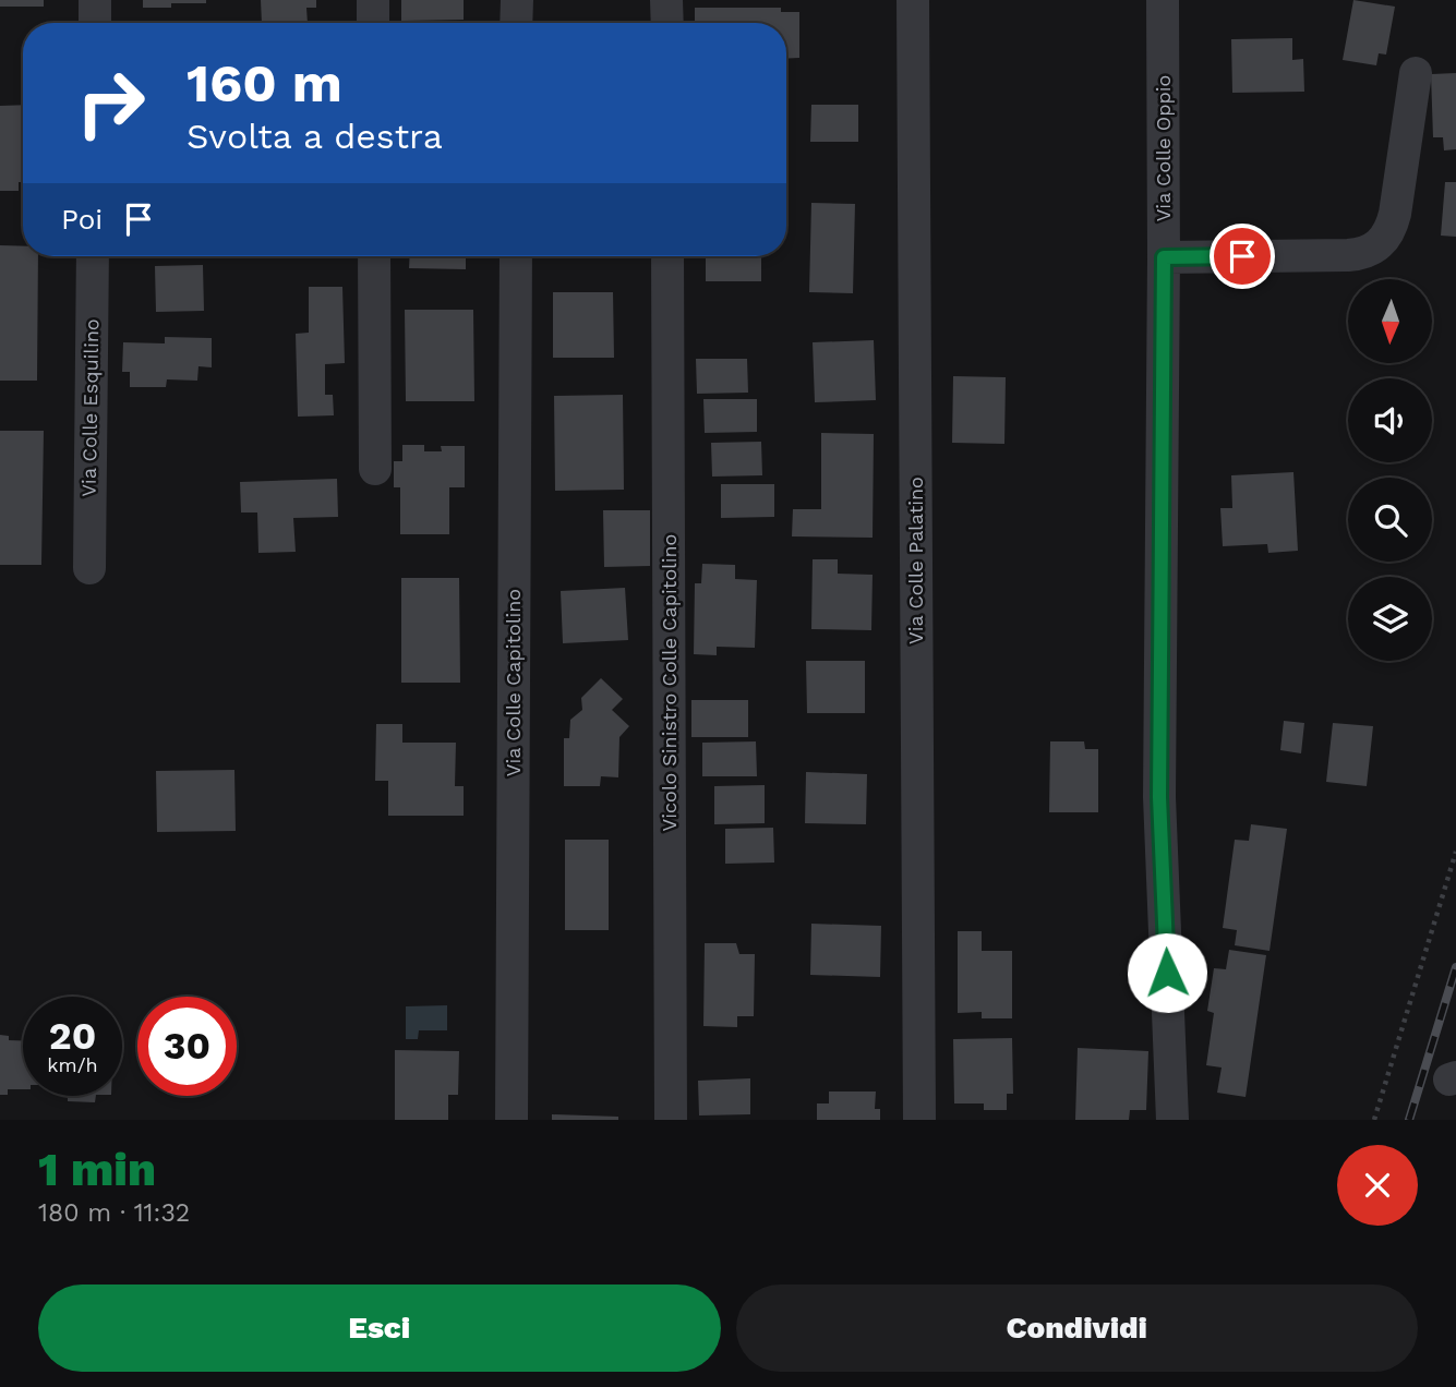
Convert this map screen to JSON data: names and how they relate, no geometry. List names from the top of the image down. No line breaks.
{"streets":{"street":["Via Colle Oppio","Via Colle Esquilino","Via Colle Palatino","Via Colle Capitolino","Vicolo Sinistro Colle Capitolino"]},"north":"bottom","page":{"turn":["160 m","Svolta a destra"],"then":"Poi","speed":"20 km/h","limit":"30","heading":["1 min","180 m · 11:32"],"buttons":["Esci","Condividi"]}}
